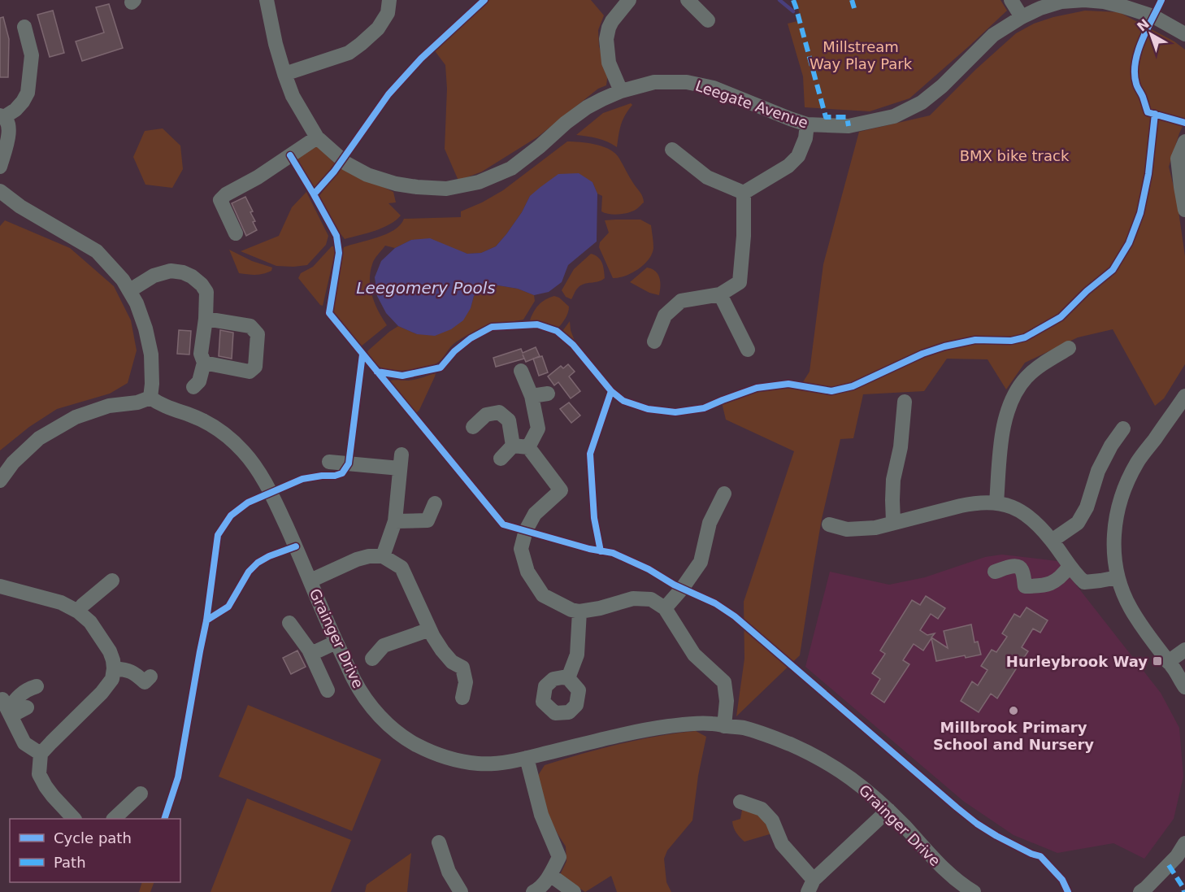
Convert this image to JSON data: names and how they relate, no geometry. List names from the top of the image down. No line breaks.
{"streets":{"street":["Leegate Avenue","Grainger Drive"]},"water":["Leegomery Pools"],"parks":["Millstream Way Play Park","BMX bike track"],"places":{"transit":["Hurleybrook Way"],"other":["Millbrook Primary School and Nursery"]},"legend":["Cycle path","Path"],"north":"top left"}
